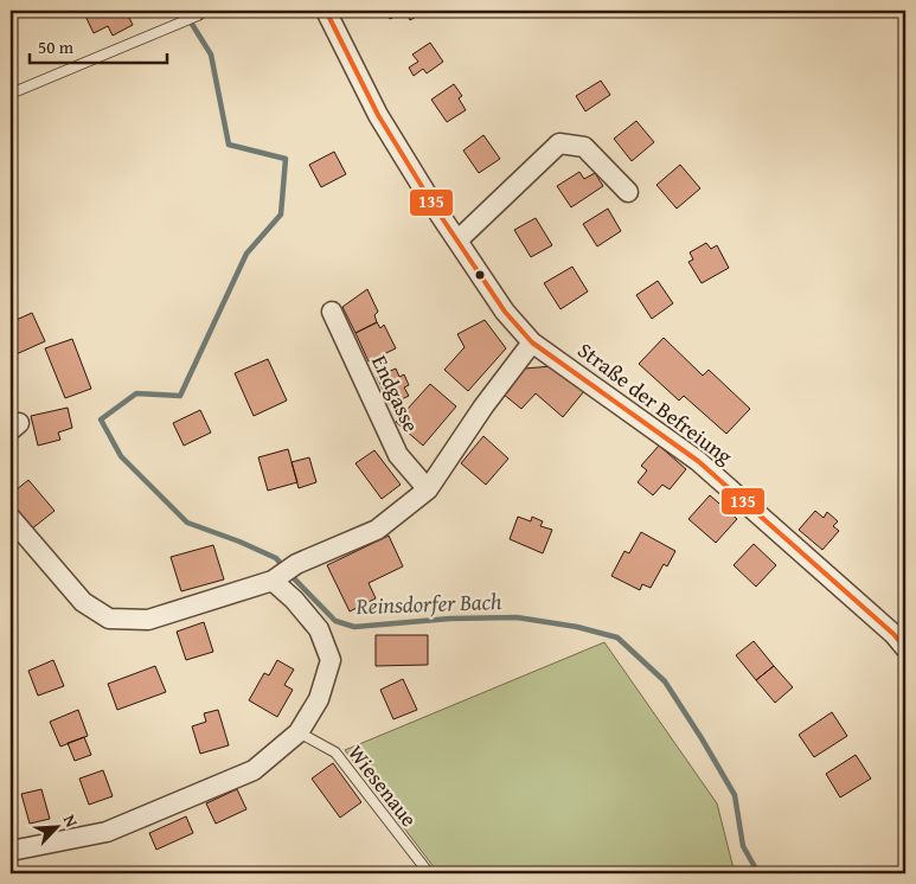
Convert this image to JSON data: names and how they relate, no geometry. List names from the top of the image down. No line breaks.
{"streets":{"street":["Endgasse","Straße der Befreiung"],"lane":["Wiesenaue"]},"water":["Reinsdorfer Bach"],"lines":["transit line 135"],"scale_bar":"50 m","north":"top right"}
